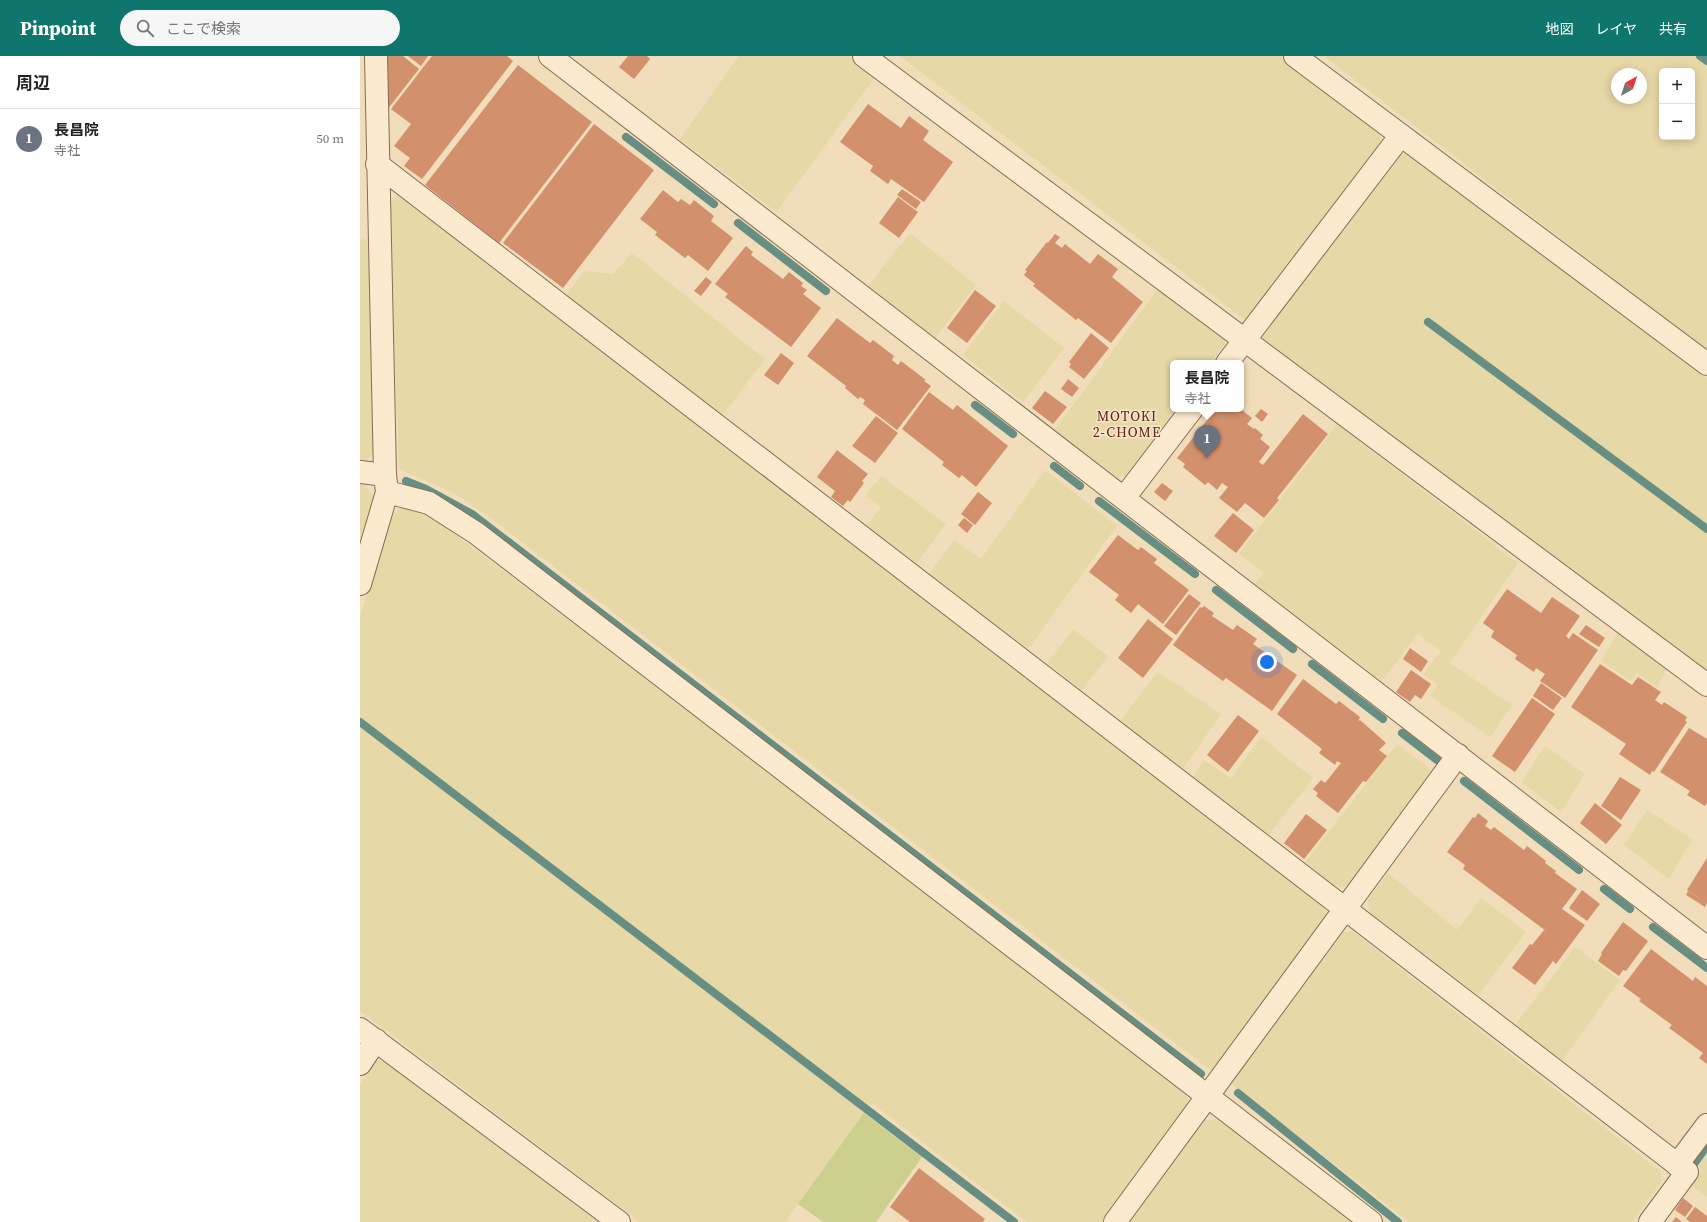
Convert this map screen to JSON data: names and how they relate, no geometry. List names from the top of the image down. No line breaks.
{"districts":["MOTOKI 2-CHOME"],"north":"top right","page":{"header":"Pinpoint","search":"ここで検索","nav":["地図","レイヤ","共有"],"heading":"周辺","map_buttons":["+","−"],"list":[{"mark":"1","name":"長昌院","note":"寺社","value":"50 m"}],"popup":["長昌院","寺社"],"pins":"1"}}
